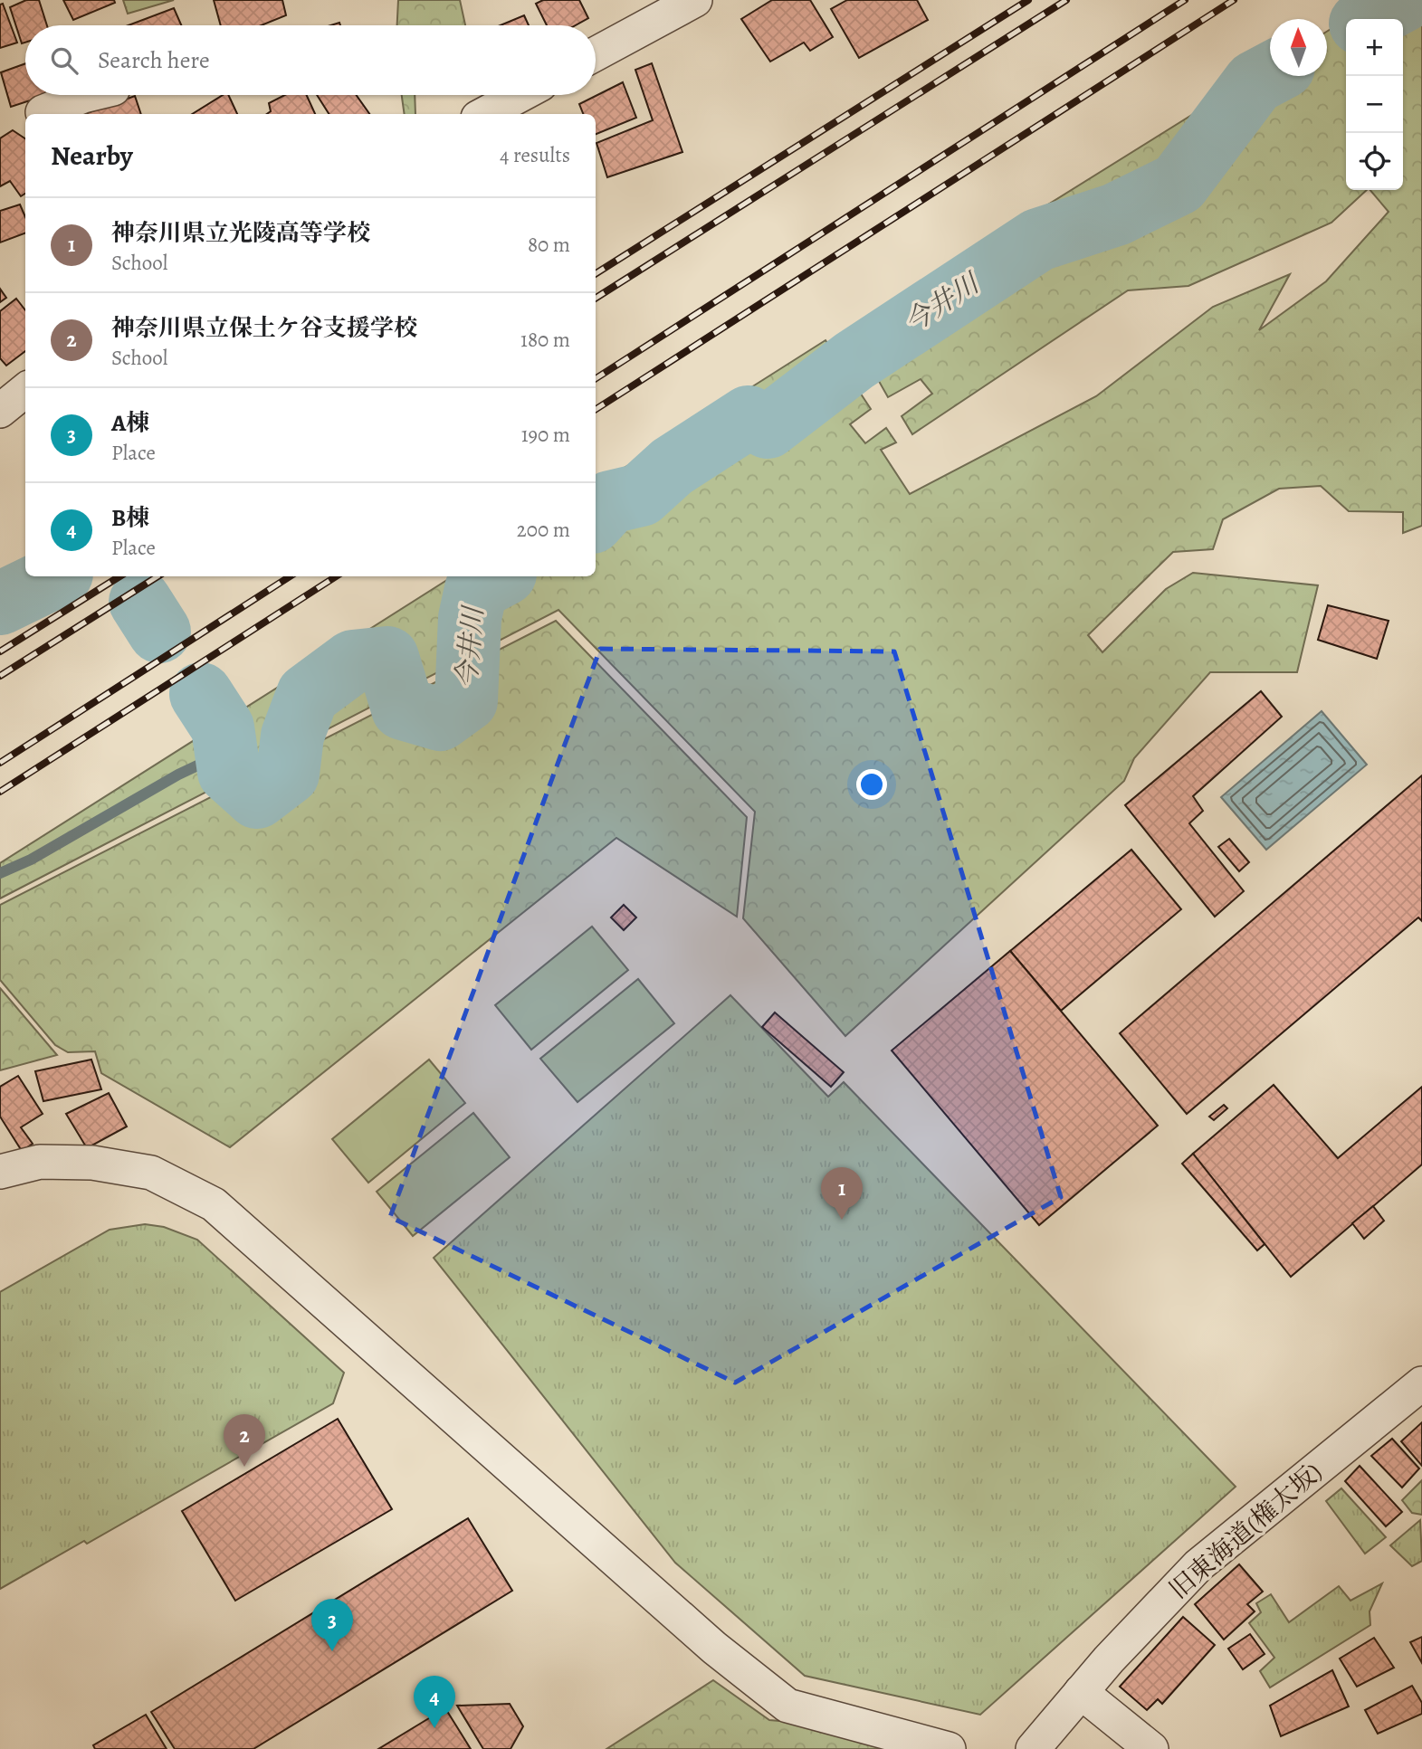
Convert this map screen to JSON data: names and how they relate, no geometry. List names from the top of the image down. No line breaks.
{"streets":{"street":["旧東海道(権太坂)"]},"water":["今井川"],"north":"top","page":{"map_buttons":["+","−"],"search":"Search here","heading":["Nearby","4 results"],"list":[{"mark":"1","name":"神奈川県立光陵高等学校","note":"School","value":"80 m"},{"mark":"2","name":"神奈川県立保土ケ谷支援学校","note":"School","value":"180 m"},{"mark":"3","name":"A棟","note":"Place","value":"190 m"},{"mark":"4","name":"B棟","note":"Place","value":"200 m"}],"pins":["1","2","3","4"]}}
